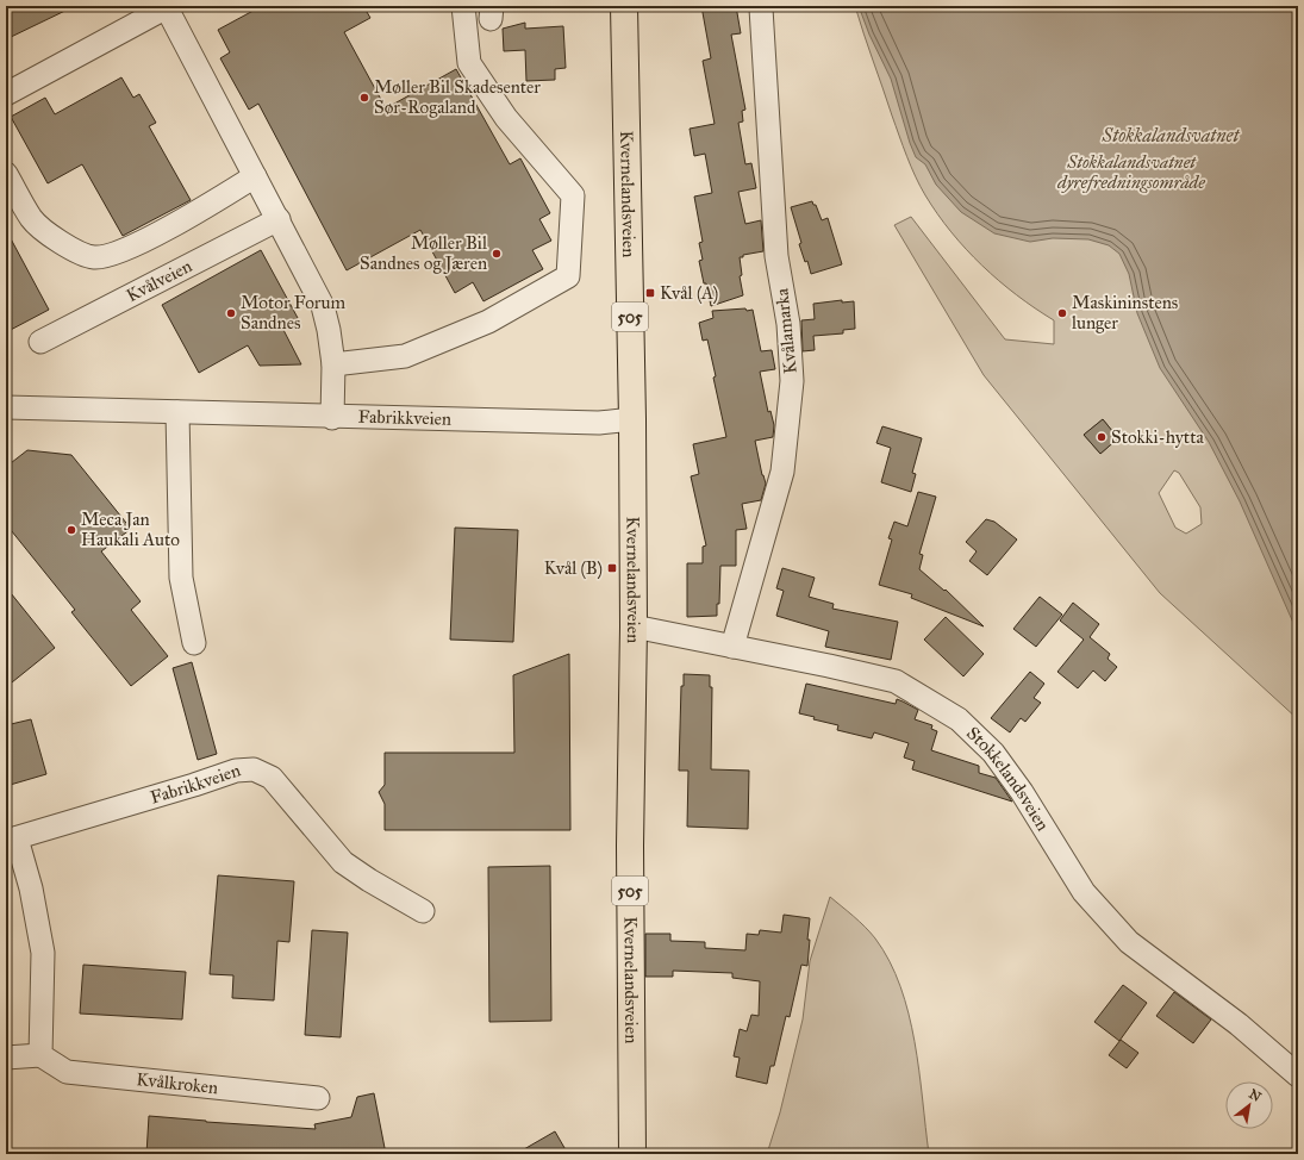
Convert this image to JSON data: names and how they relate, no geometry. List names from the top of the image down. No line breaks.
{"streets":{"main road":["Kvernelandsveien","505"],"street":["Kvålveien","Kvålamarka","Fabrikkveien","Stokkelandsveien","Kvålkroken"]},"crossings":[["Kvernelandsveien","Fabrikkveien"],["Kvernelandsveien","Stokkelandsveien"],["Kvålamarka","Stokkelandsveien"]],"water":["Stokkalandsvatnet"],"parks":["Stokkalandsvatnet dyrefredningsområde"],"places":{"other":["Møller Bil Skadesenter Sør-Rogaland","Møller Bil Sandnes og Jæren","Motor Forum Sandnes","Maskininstens lunger","Stokki-hytta","Meca Jan Haukali Auto"],"transit":["Kvål (A)","Kvål (B)"]},"north":"top right"}
